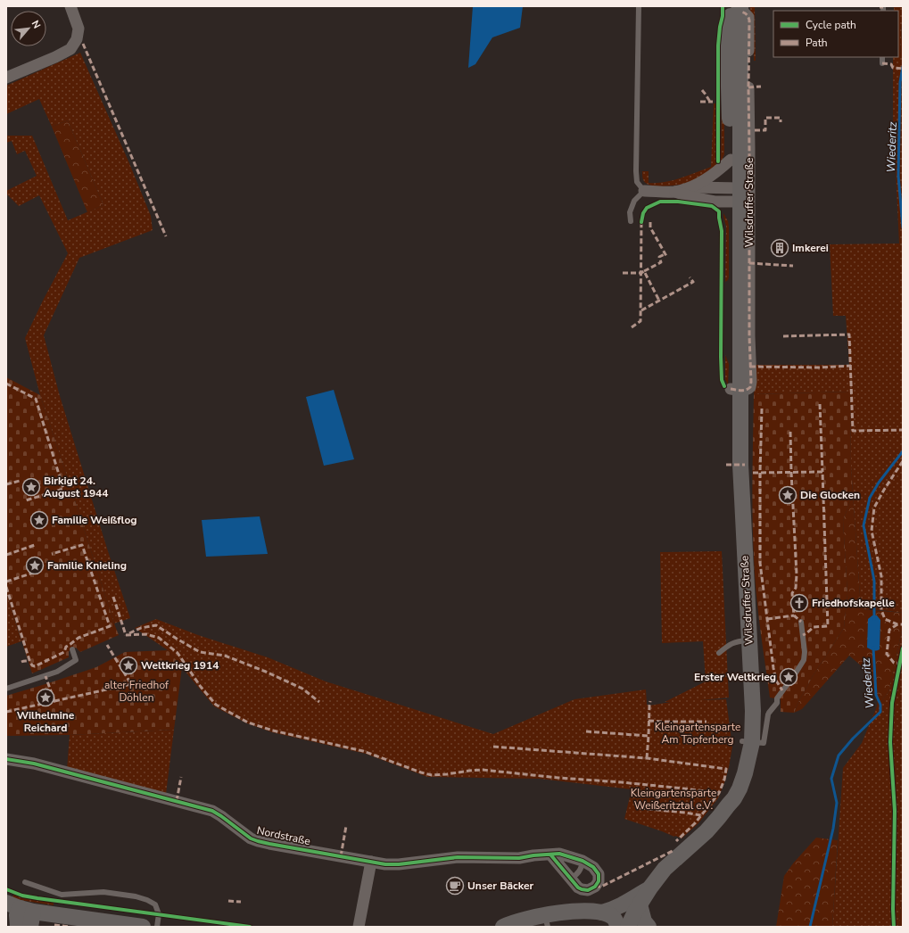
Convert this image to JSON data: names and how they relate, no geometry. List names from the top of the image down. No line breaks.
{"streets":{"main road":["Wilsdruffer Straße"],"street":["Nordstraße"]},"water":["Wiederitz"],"parks":["alter Friedhof Döhlen","Kleingartensparte Am Töpferberg","Kleingartensparte Weißeritztal e.V."],"places":{"building":["Imkerei"],"place":["Birkigt 24. August 1944","Die Glocken","Familie Weißflog","Familie Knieling","Weltkrieg 1914","Erster Weltkrieg","Wilhelmine Reichard"],"church":["Friedhofskapelle"],"cafe":["Unser Bäcker"]},"legend":["Cycle path","Path"],"north":"top right"}
